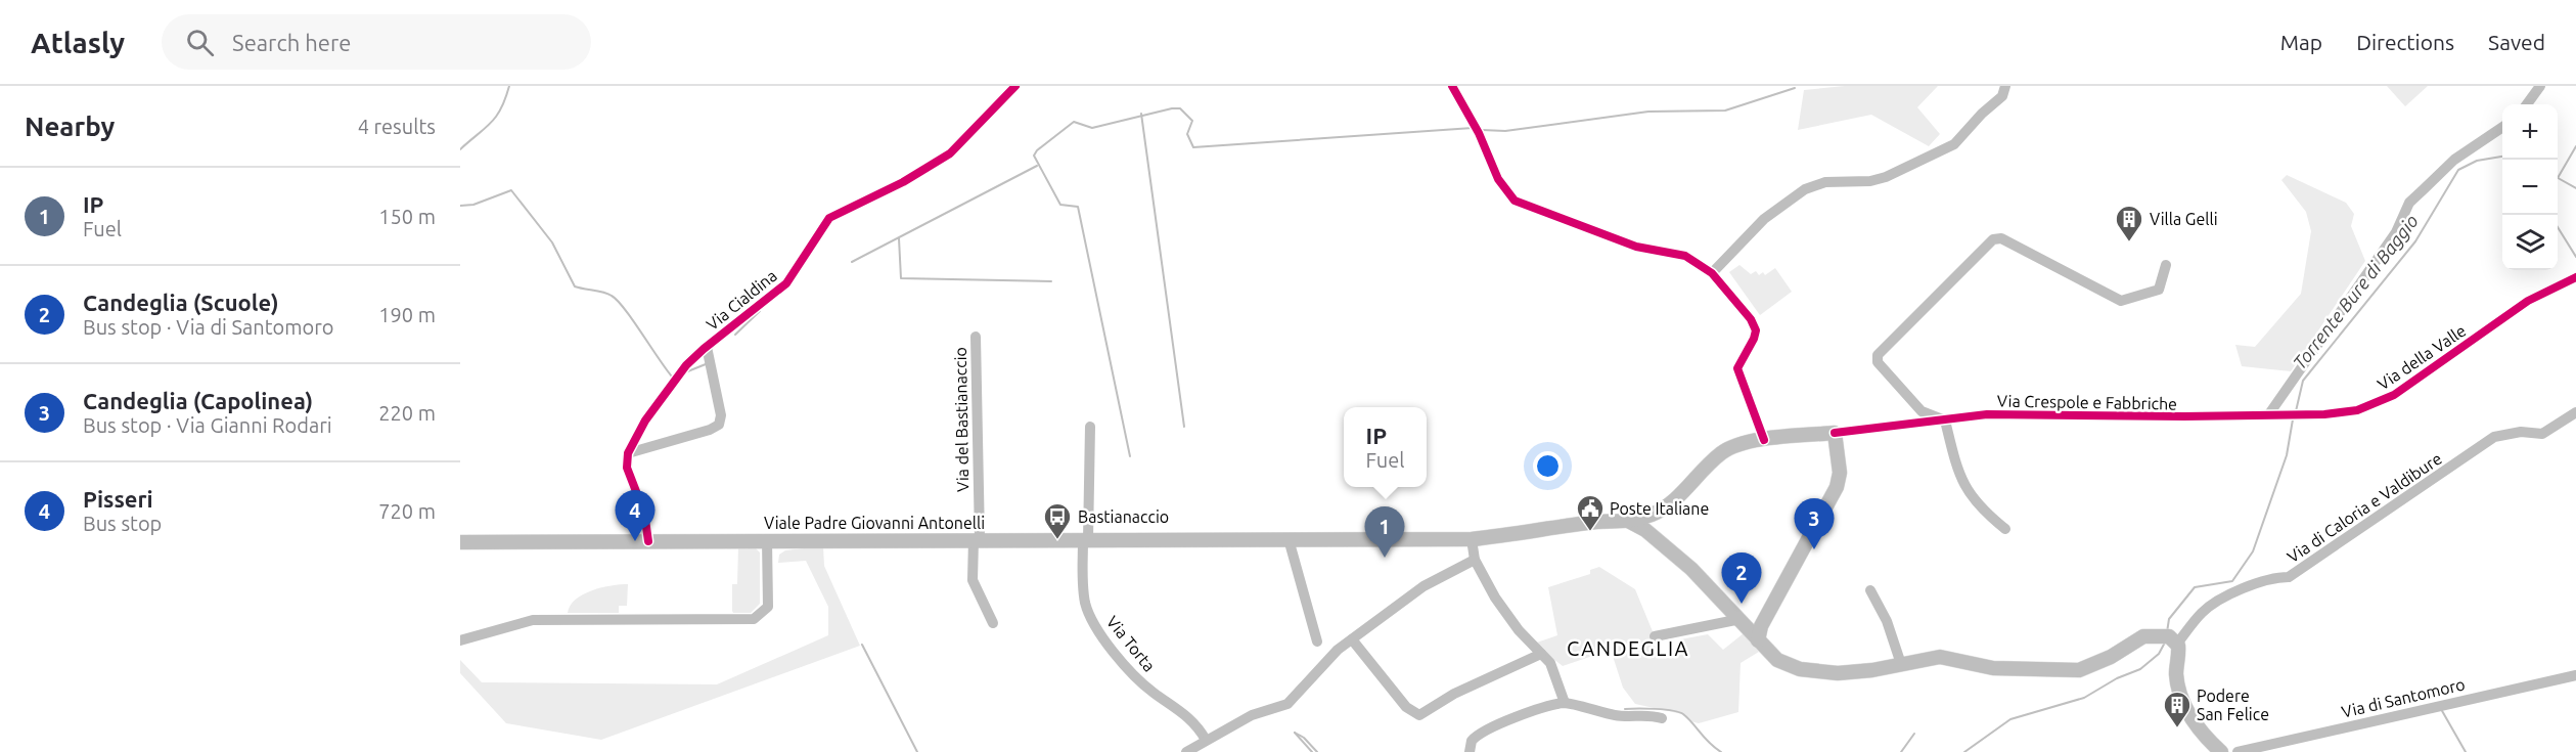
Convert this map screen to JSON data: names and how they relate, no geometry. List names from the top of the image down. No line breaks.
{"streets":{"main road":["Viale Padre Giovanni Antonelli"],"street":["Via Cialdina","Via della Valle","Via Crespole e Fabbriche","Via del Bastianaccio","Via di Caloria e Valdibure","Via Torta","Via di Santomoro"]},"crossings":[["Via della Valle","Via Crespole e Fabbriche"],["Via del Bastianaccio","Viale Padre Giovanni Antonelli"],["Viale Padre Giovanni Antonelli","Via Torta"]],"districts":["CANDEGLIA"],"water":["Torrente Bure di Baggio"],"places":{"building":["Villa Gelli","Podere San Felice"],"public building":["Poste Italiane"],"bus stop":["Bastianaccio"]},"page":{"header":"Atlasly","search":"Search here","nav":["Map","Directions","Saved"],"heading":["Nearby","4 results"],"map_buttons":["+","−"],"list":[{"mark":"1","name":"IP","note":"Fuel","value":"150 m"},{"mark":"2","name":"Candeglia (Scuole)","note":"Bus stop · Via di Santomoro","value":"190 m"},{"mark":"3","name":"Candeglia (Capolinea)","note":"Bus stop · Via Gianni Rodari","value":"220 m"},{"mark":"4","name":"Pisseri","note":"Bus stop","value":"720 m"}],"popup":["IP","Fuel"],"pins":["4","3","1","2"]}}
